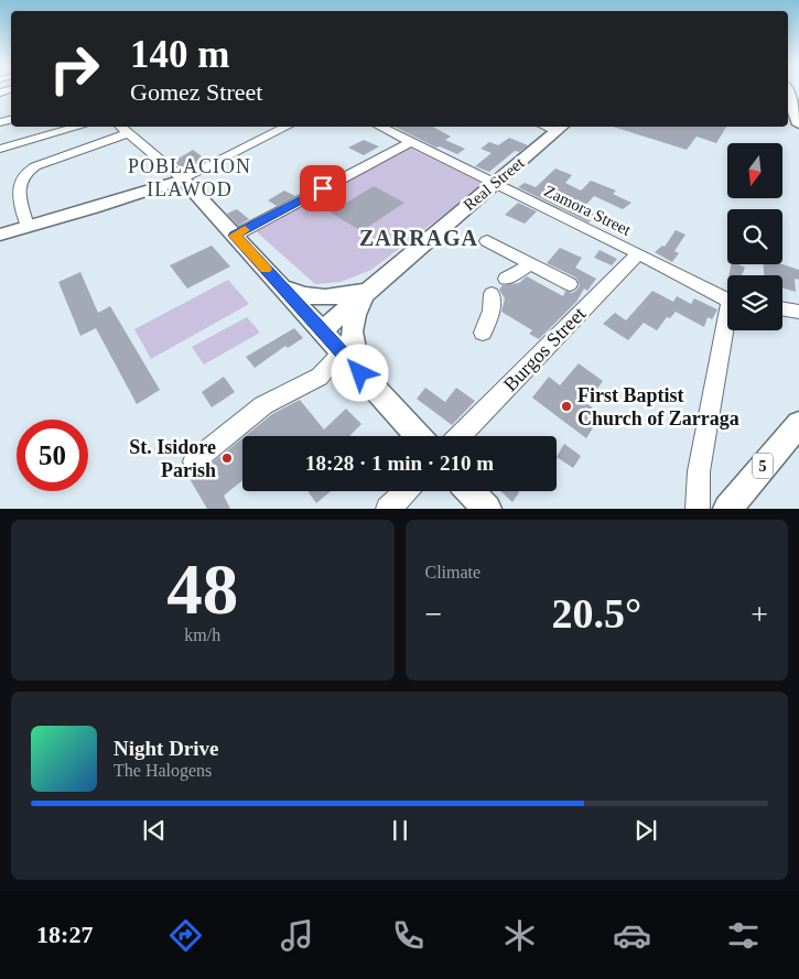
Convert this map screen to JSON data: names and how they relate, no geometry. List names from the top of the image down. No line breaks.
{"streets":{"main road":["Real Street","5"],"street":["Zamora Street","Burgos Street"]},"crossings":[["Real Street","Zamora Street"],["Zamora Street","Burgos Street"]],"districts":["POBLACION ILAWOD","ZARRAGA"],"places":["First Baptist Church of Zarraga","St. Isidore Parish"],"north":"bottom","page":{"turn":["140 m","Gomez Street"],"limit":"50","trip":"18:28 · 1 min · 210 m","tile":[["48","km/h"],"Climate"],"heat":["−","20.5°","+"],"song":["Night Drive","The Halogens"],"tabs":"18:27"}}
